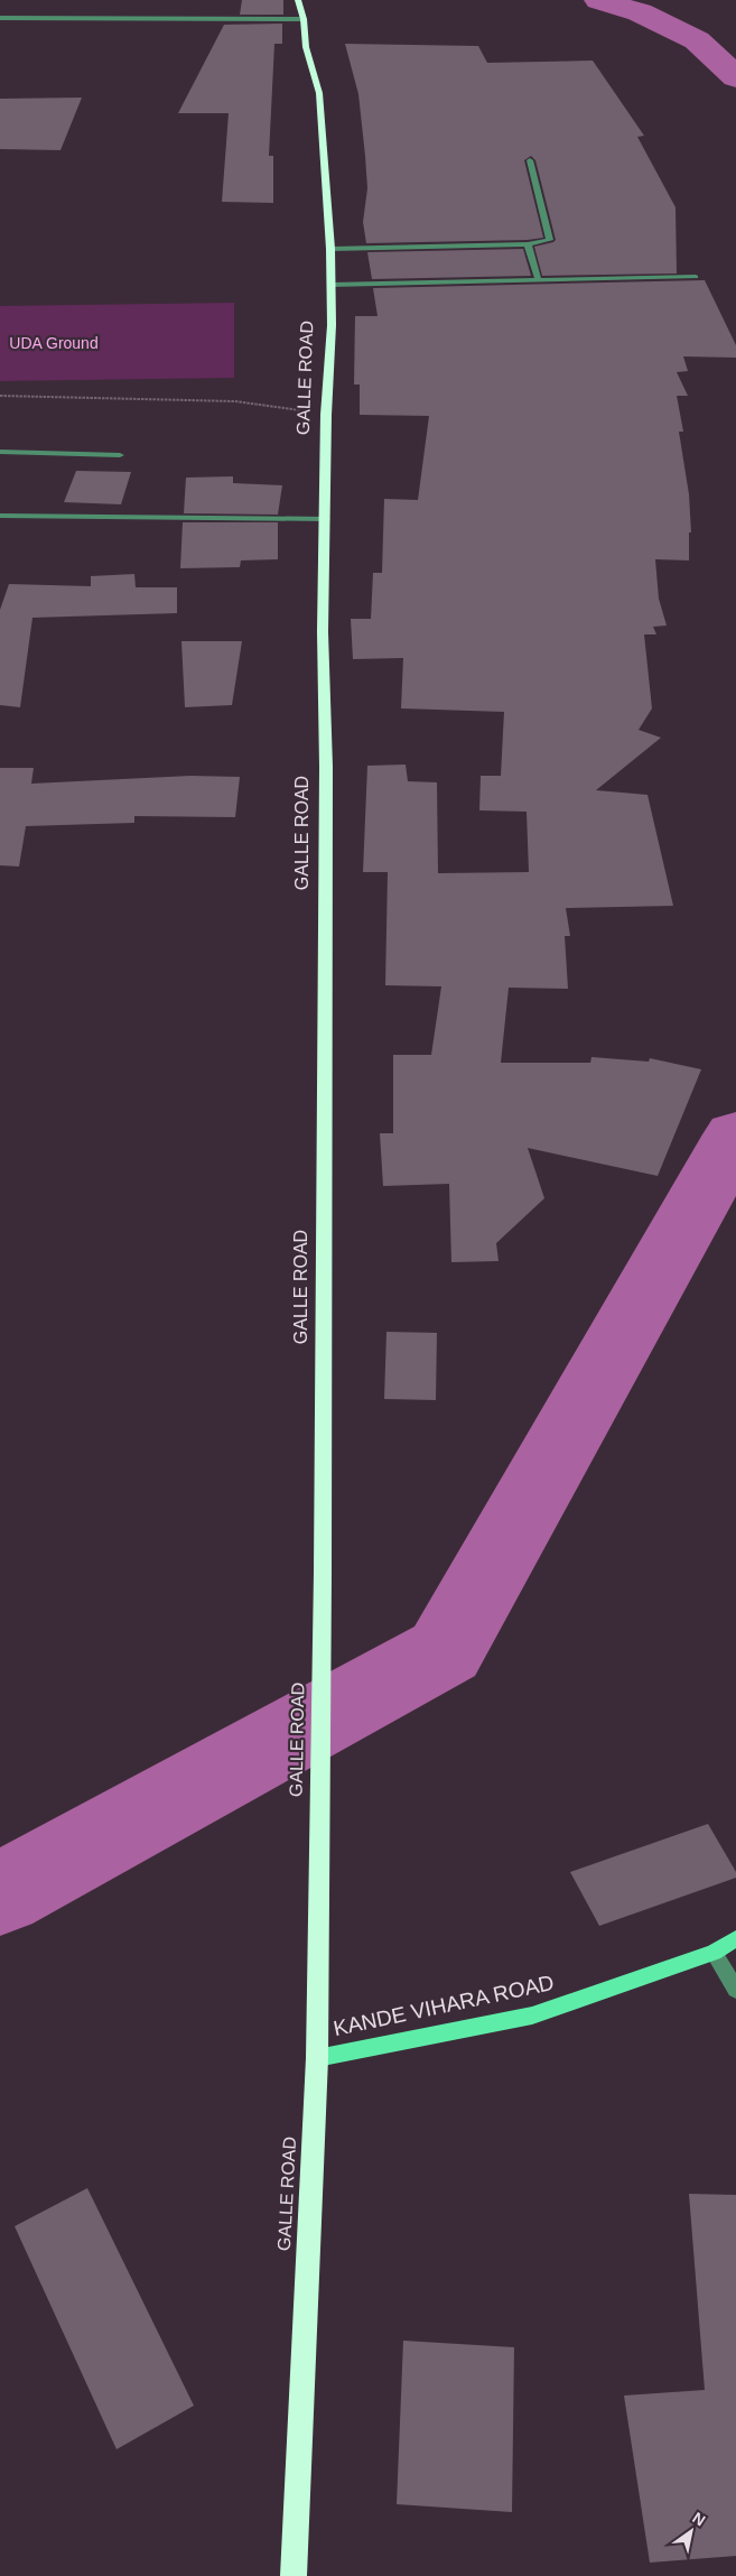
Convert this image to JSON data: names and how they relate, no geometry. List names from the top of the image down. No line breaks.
{"streets":{"highway":["GALLE ROAD"],"main road":["KANDE VIHARA ROAD"]},"crossings":[["GALLE ROAD","KANDE VIHARA ROAD"]],"parks":["UDA Ground"],"north":"top right"}
